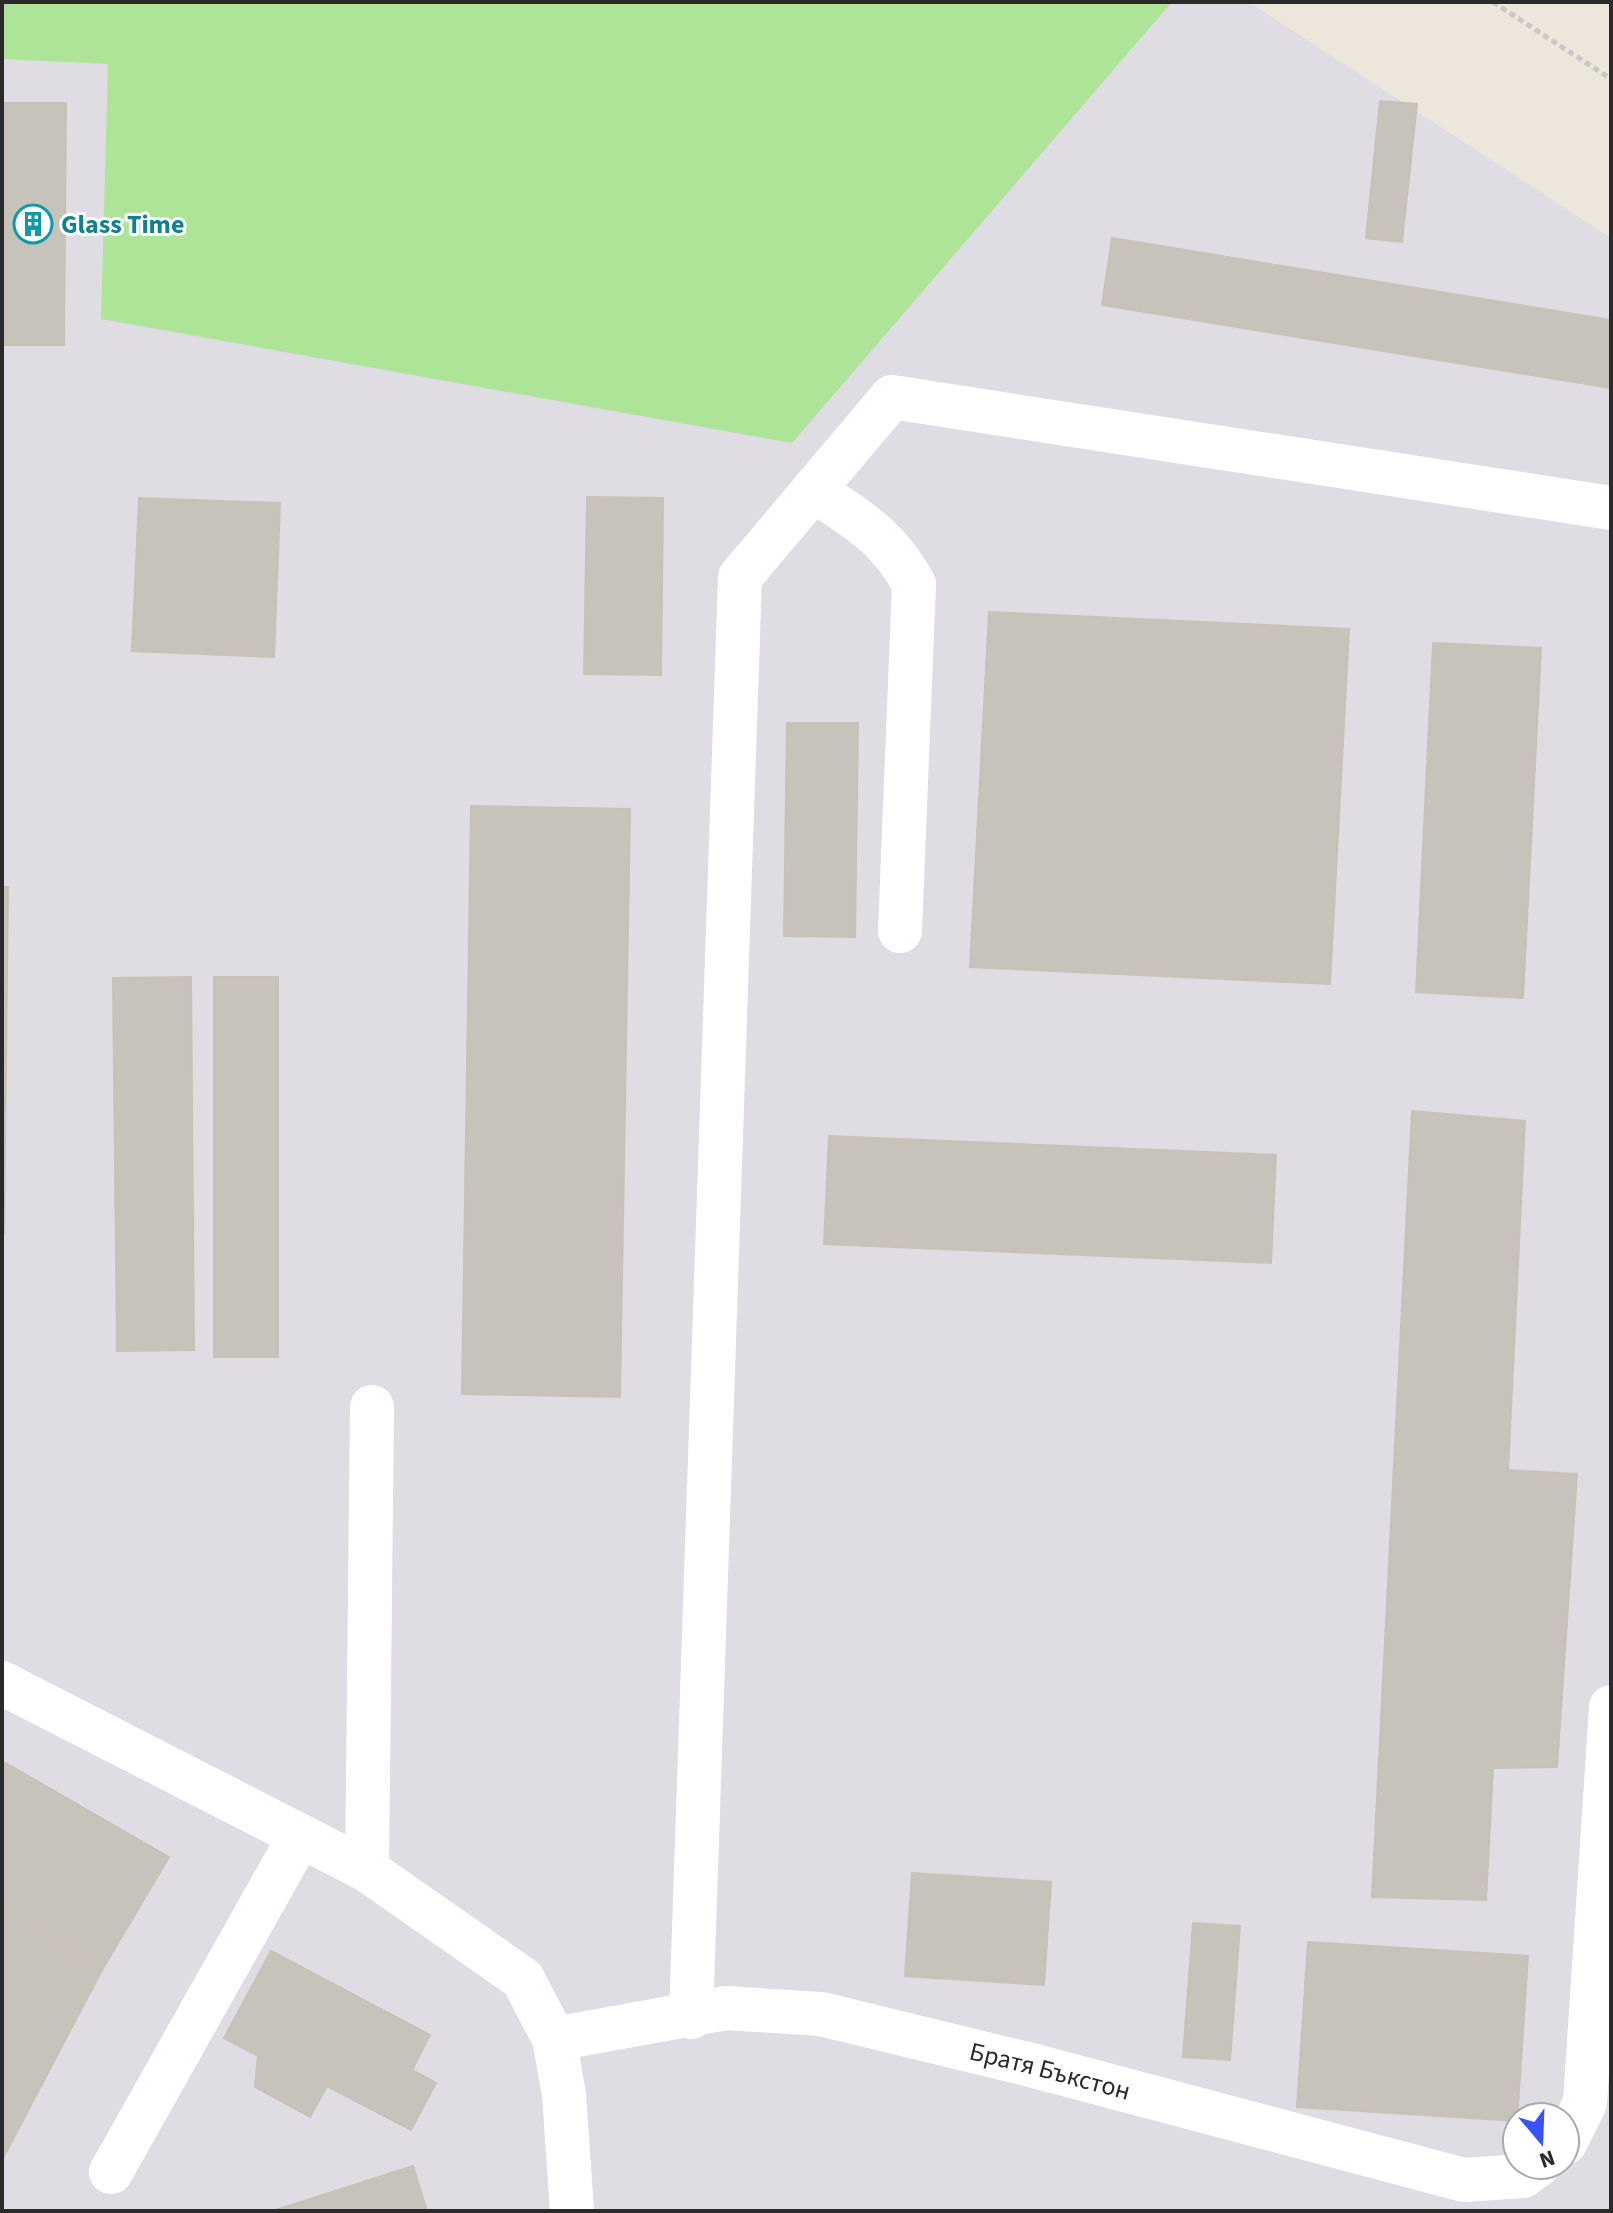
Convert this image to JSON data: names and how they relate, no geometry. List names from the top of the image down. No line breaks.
{"streets":{"street":["Братя Бъкстон"]},"places":{"building":["Glass Time"]},"north":"bottom"}
